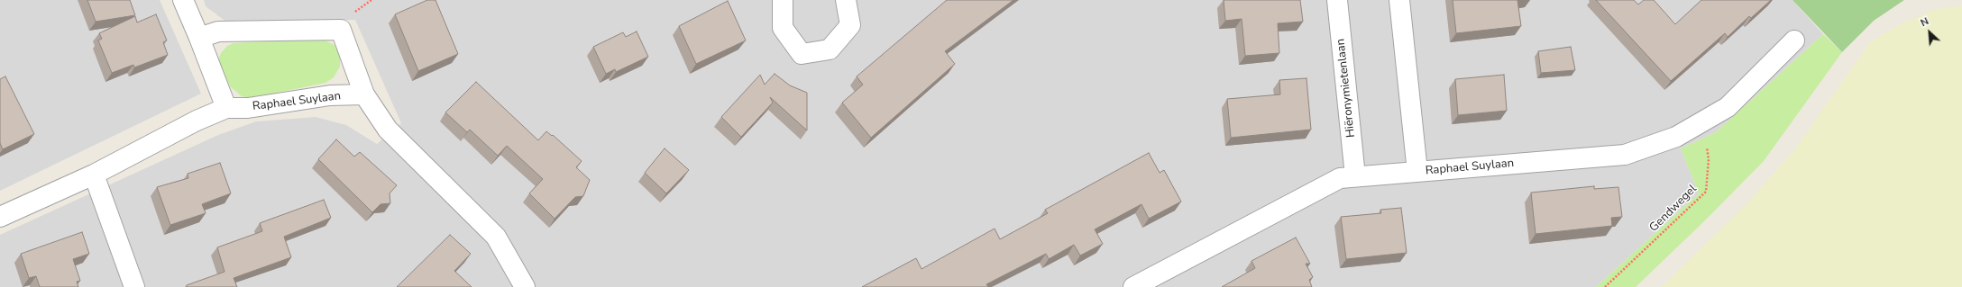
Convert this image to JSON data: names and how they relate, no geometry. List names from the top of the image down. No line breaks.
{"streets":{"street":["Hiëronymietenlaan","Raphael Suylaan"],"path":["Gendwegel"]},"crossings":[["Hiëronymietenlaan","Raphael Suylaan"],["Raphael Suylaan","Gendwegel"]],"north":"top left"}
